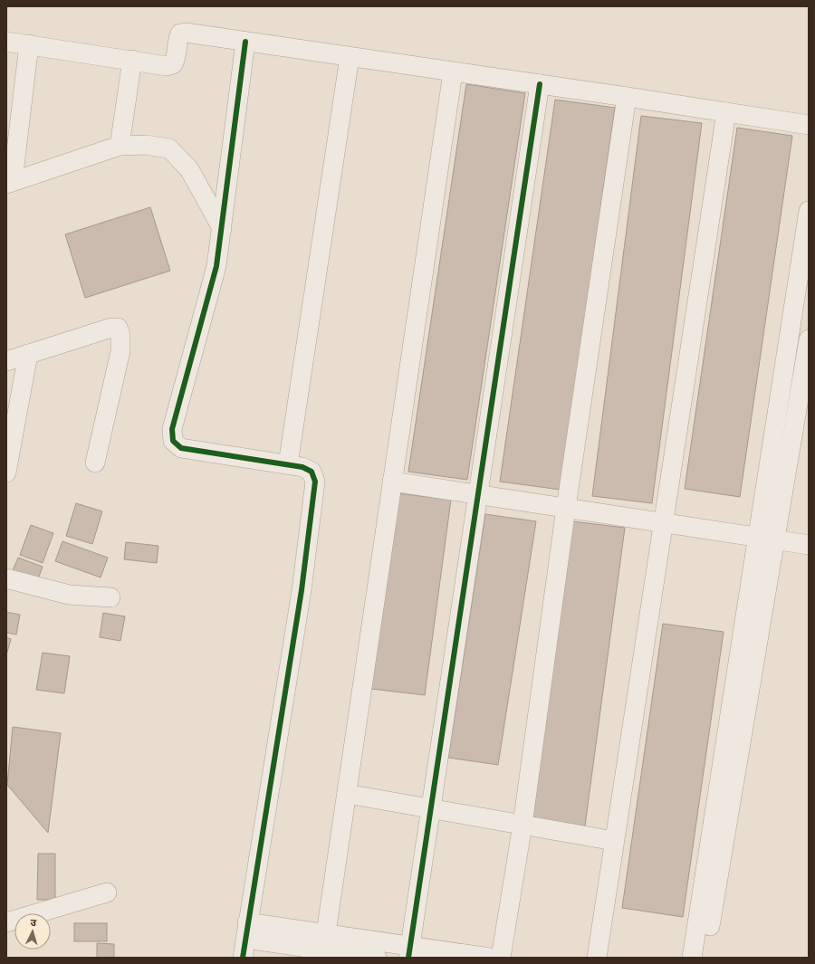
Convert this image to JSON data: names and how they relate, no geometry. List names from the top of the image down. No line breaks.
{"north":"top"}
